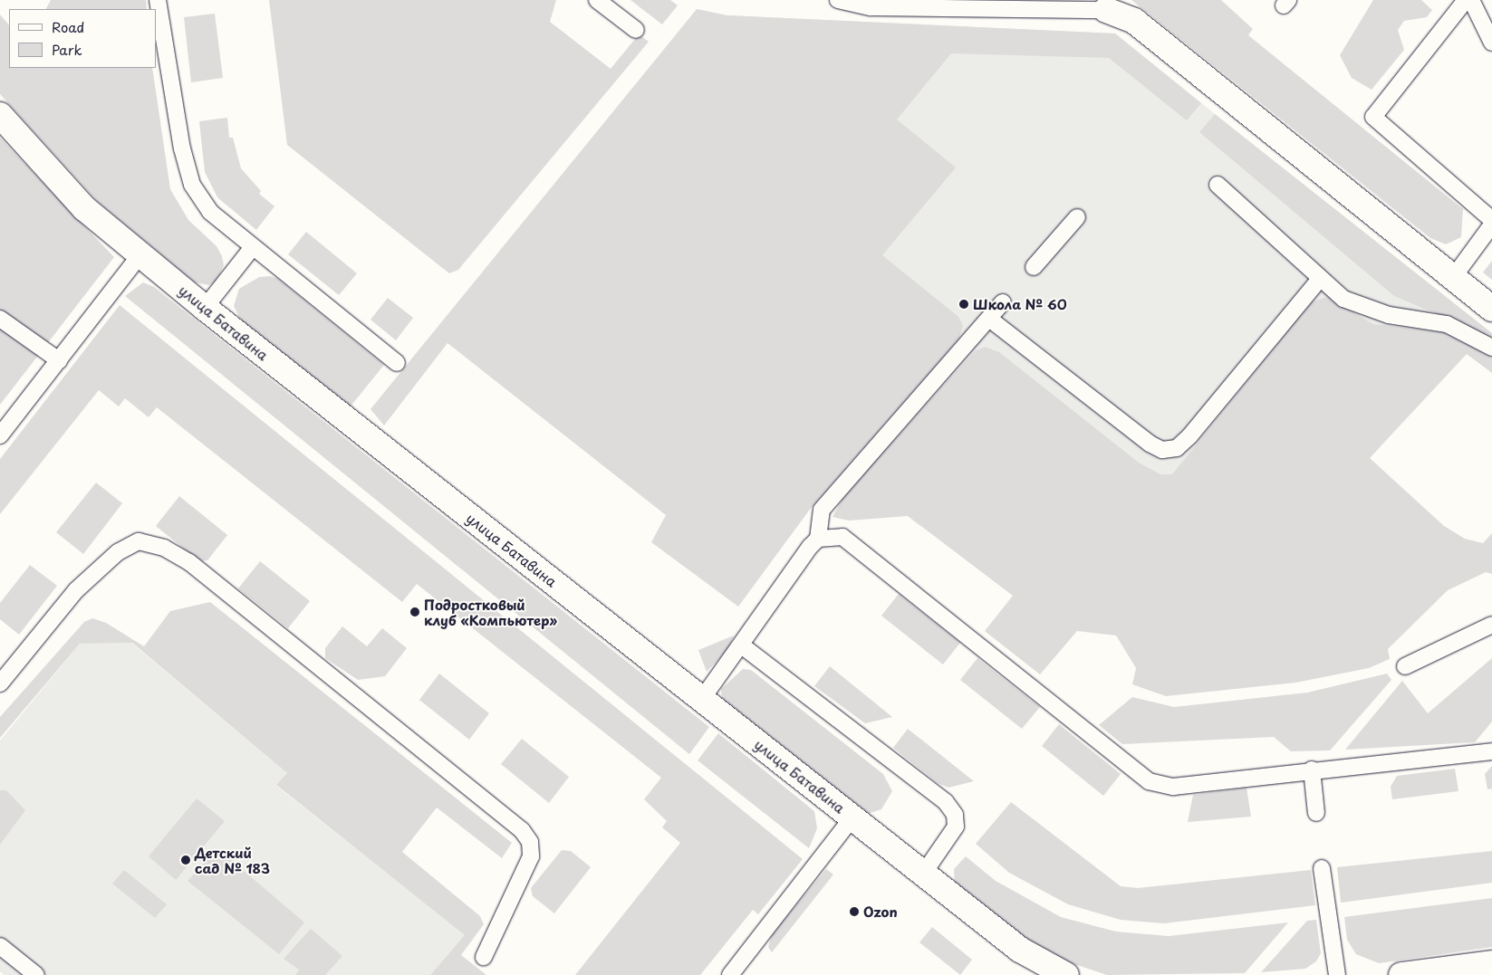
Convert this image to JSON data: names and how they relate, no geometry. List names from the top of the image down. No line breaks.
{"streets":{"street":["улица Батавина"]},"places":["Школа № 60","Подростковый клуб «Компьютер»","Детский сад № 183","Ozon"],"legend":["Road","Park"]}
